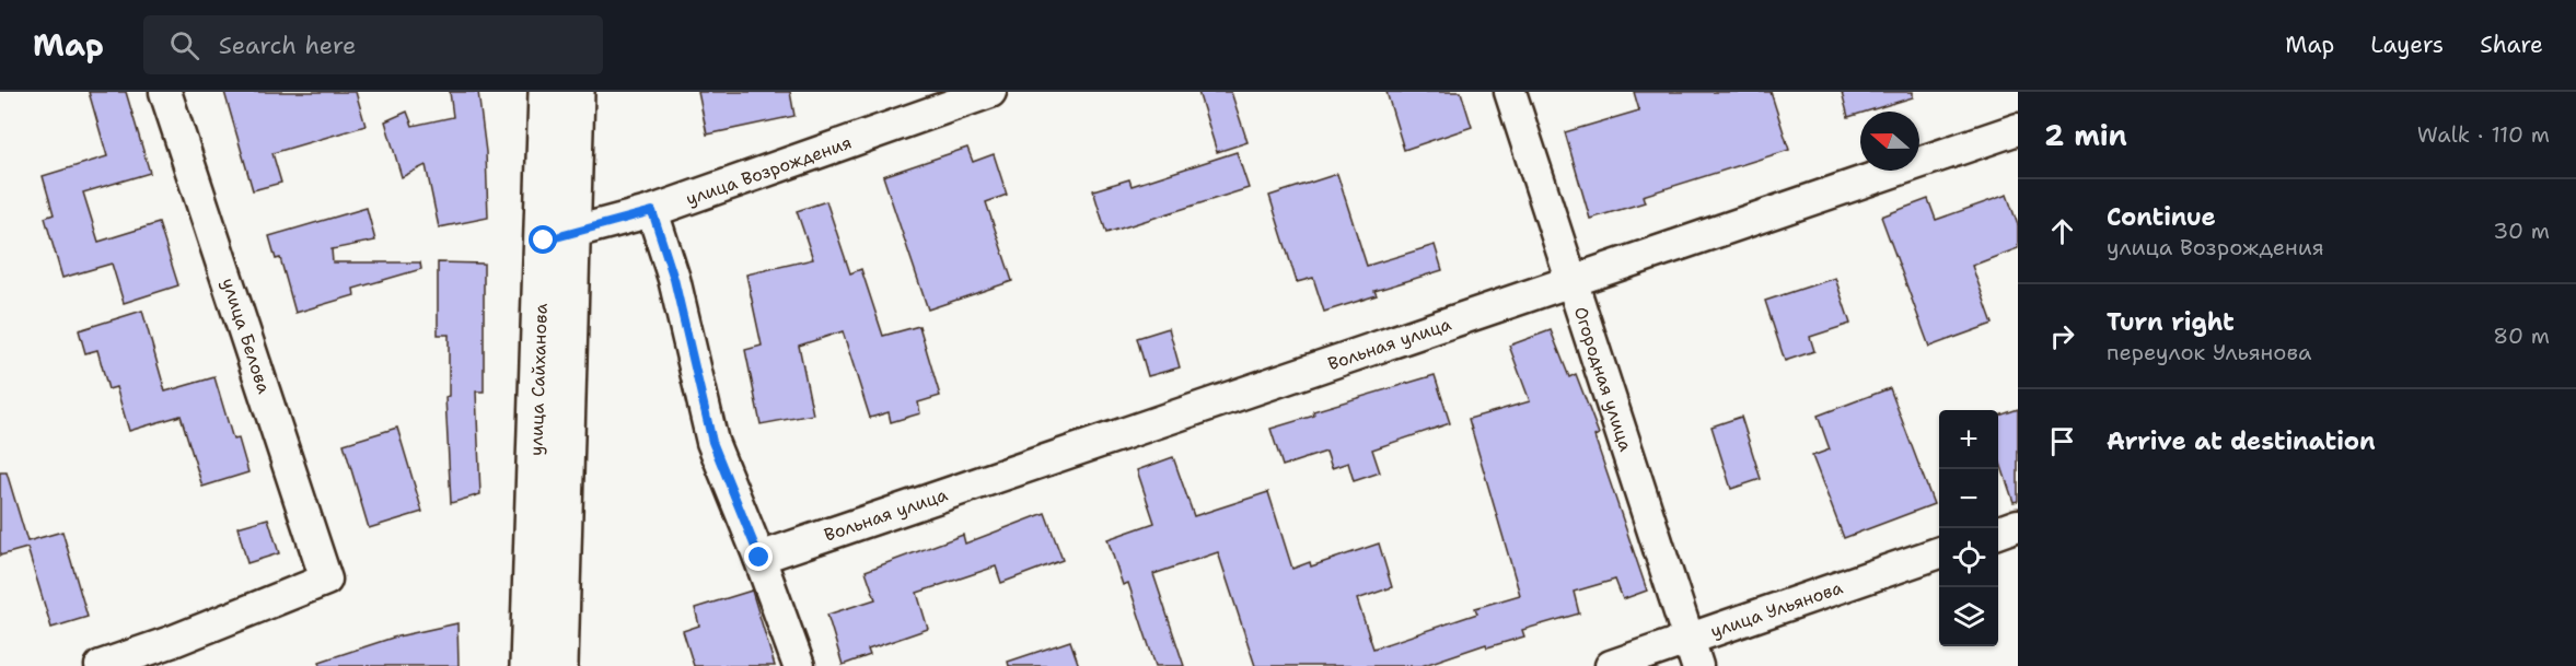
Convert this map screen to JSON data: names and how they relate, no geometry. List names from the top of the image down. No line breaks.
{"streets":{"main road":["улица Сайханова"],"street":["улица Возрождения","улица Белова","Вольная улица","Огородная улица","улица Ульянова"]},"crossings":[["улица Возрождения","улица Сайханова"],["Вольная улица","Огородная улица"],["Огородная улица","улица Ульянова"]],"north":"left","page":{"header":"Map","search":"Search here","nav":["Map","Layers","Share"],"heading":["2 min","Walk · 110 m"],"list":[["Continue","улица Возрождения","30 m"],["Turn right","переулок Ульянова","80 m"],"Arrive at destination"],"map_buttons":["+","−"]}}
